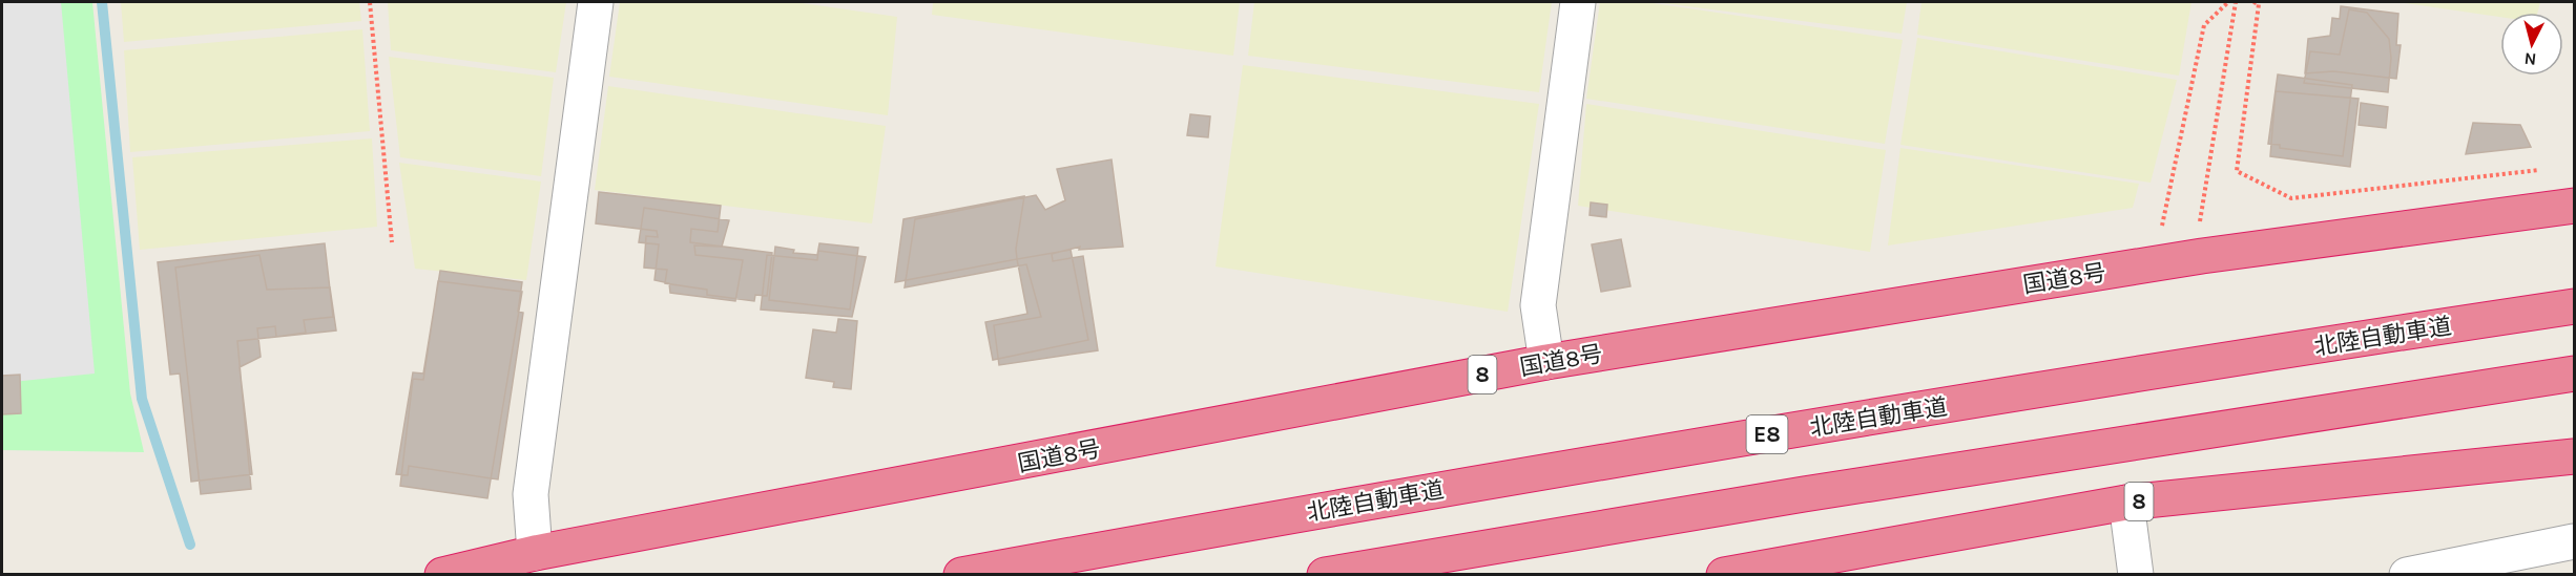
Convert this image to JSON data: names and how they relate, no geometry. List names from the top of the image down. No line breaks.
{"streets":{"highway":["国道8号","北陸自動車道","8","E8"]},"north":"bottom"}
